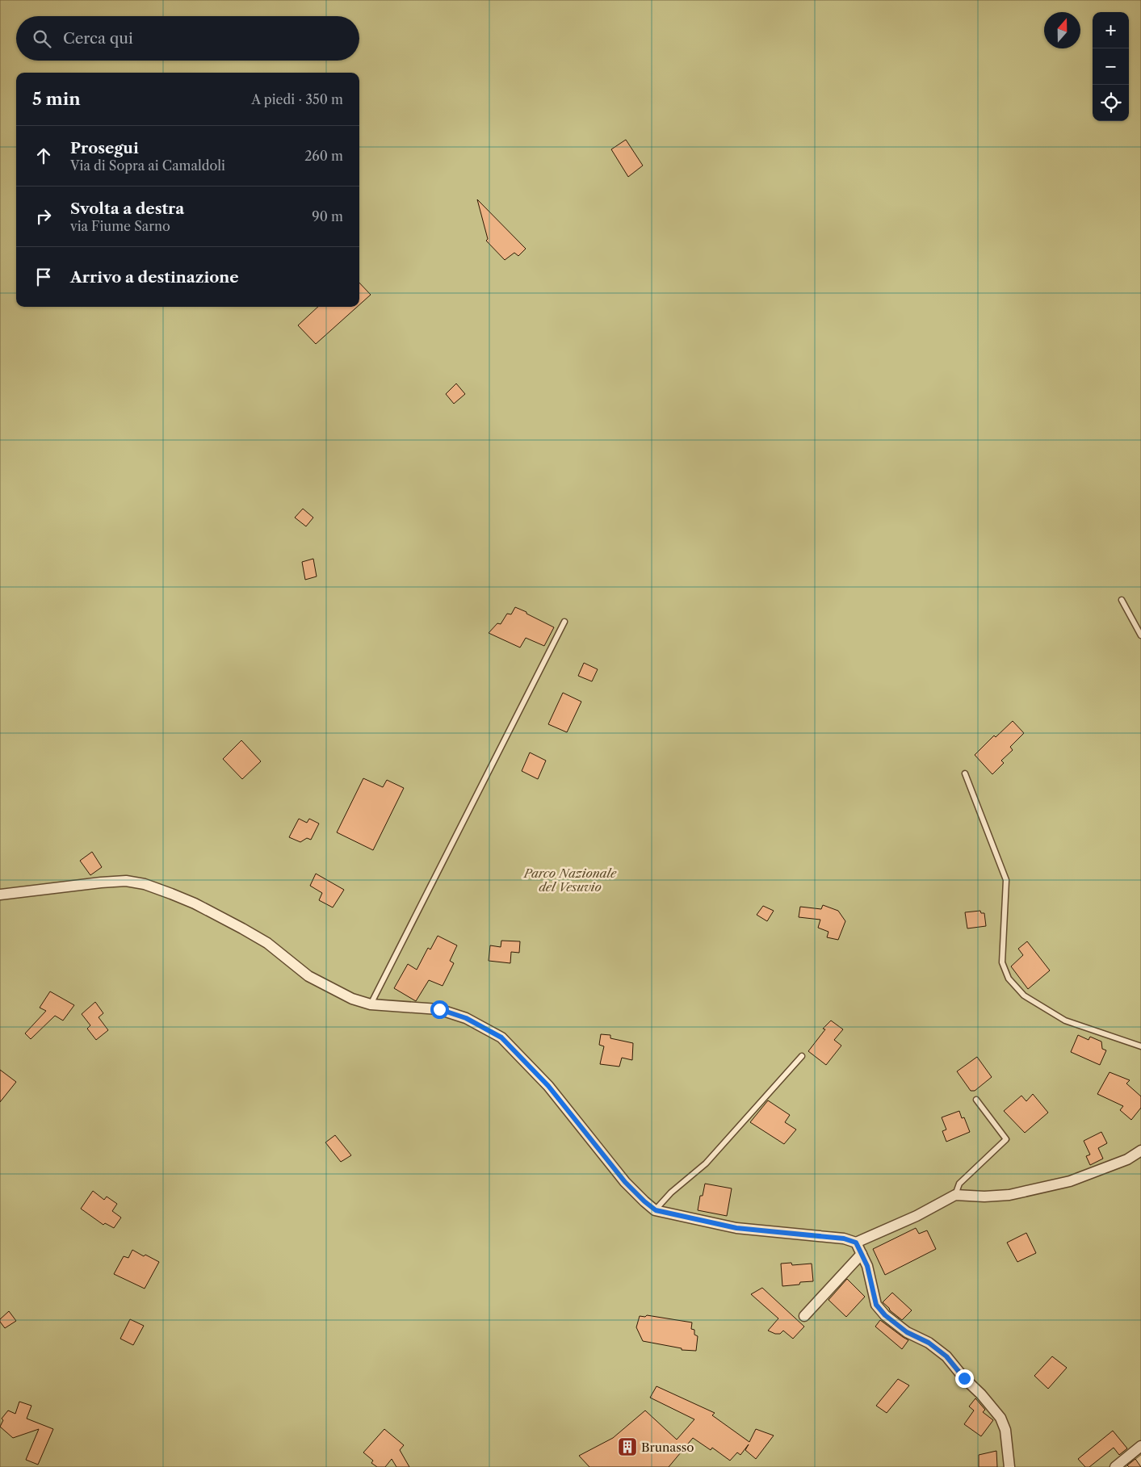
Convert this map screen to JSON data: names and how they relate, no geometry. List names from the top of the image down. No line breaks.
{"parks":["Parco Nazionale del Vesuvio"],"places":{"building":["Brunasso"]},"north":"top","page":{"map_buttons":["+","−"],"search":"Cerca qui","heading":["5 min","A piedi · 350 m"],"list":[["Prosegui","Via di Sopra ai Camaldoli","260 m"],["Svolta a destra","via Fiume Sarno","90 m"],"Arrivo a destinazione"]}}
